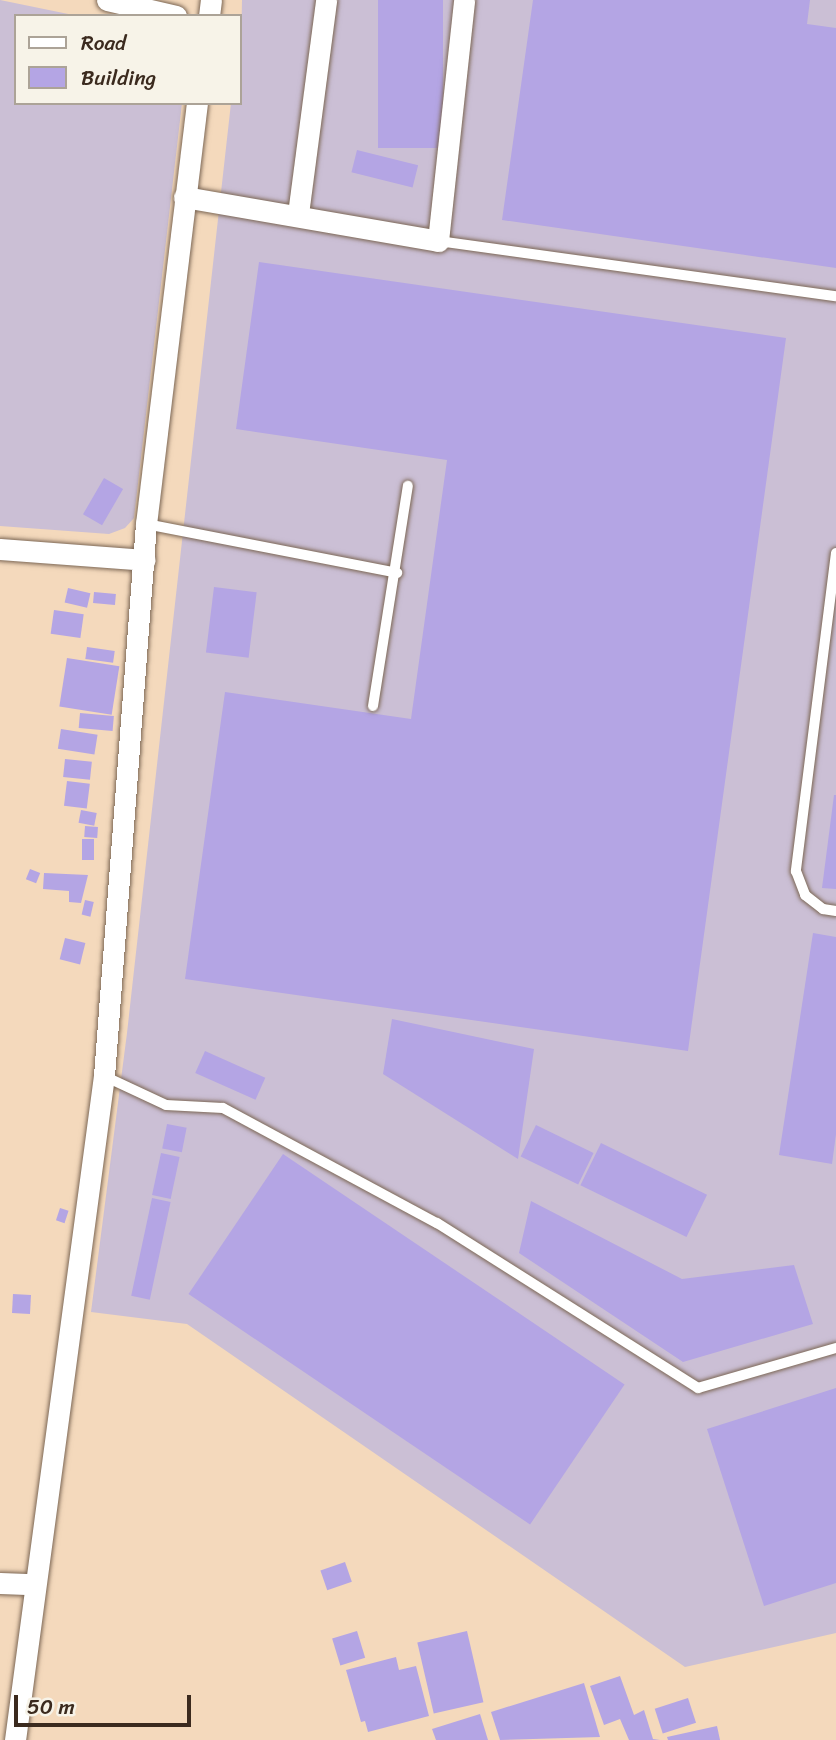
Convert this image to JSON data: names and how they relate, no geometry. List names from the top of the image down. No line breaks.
{"legend":["Road","Building"],"scale_bar":"50 m"}
